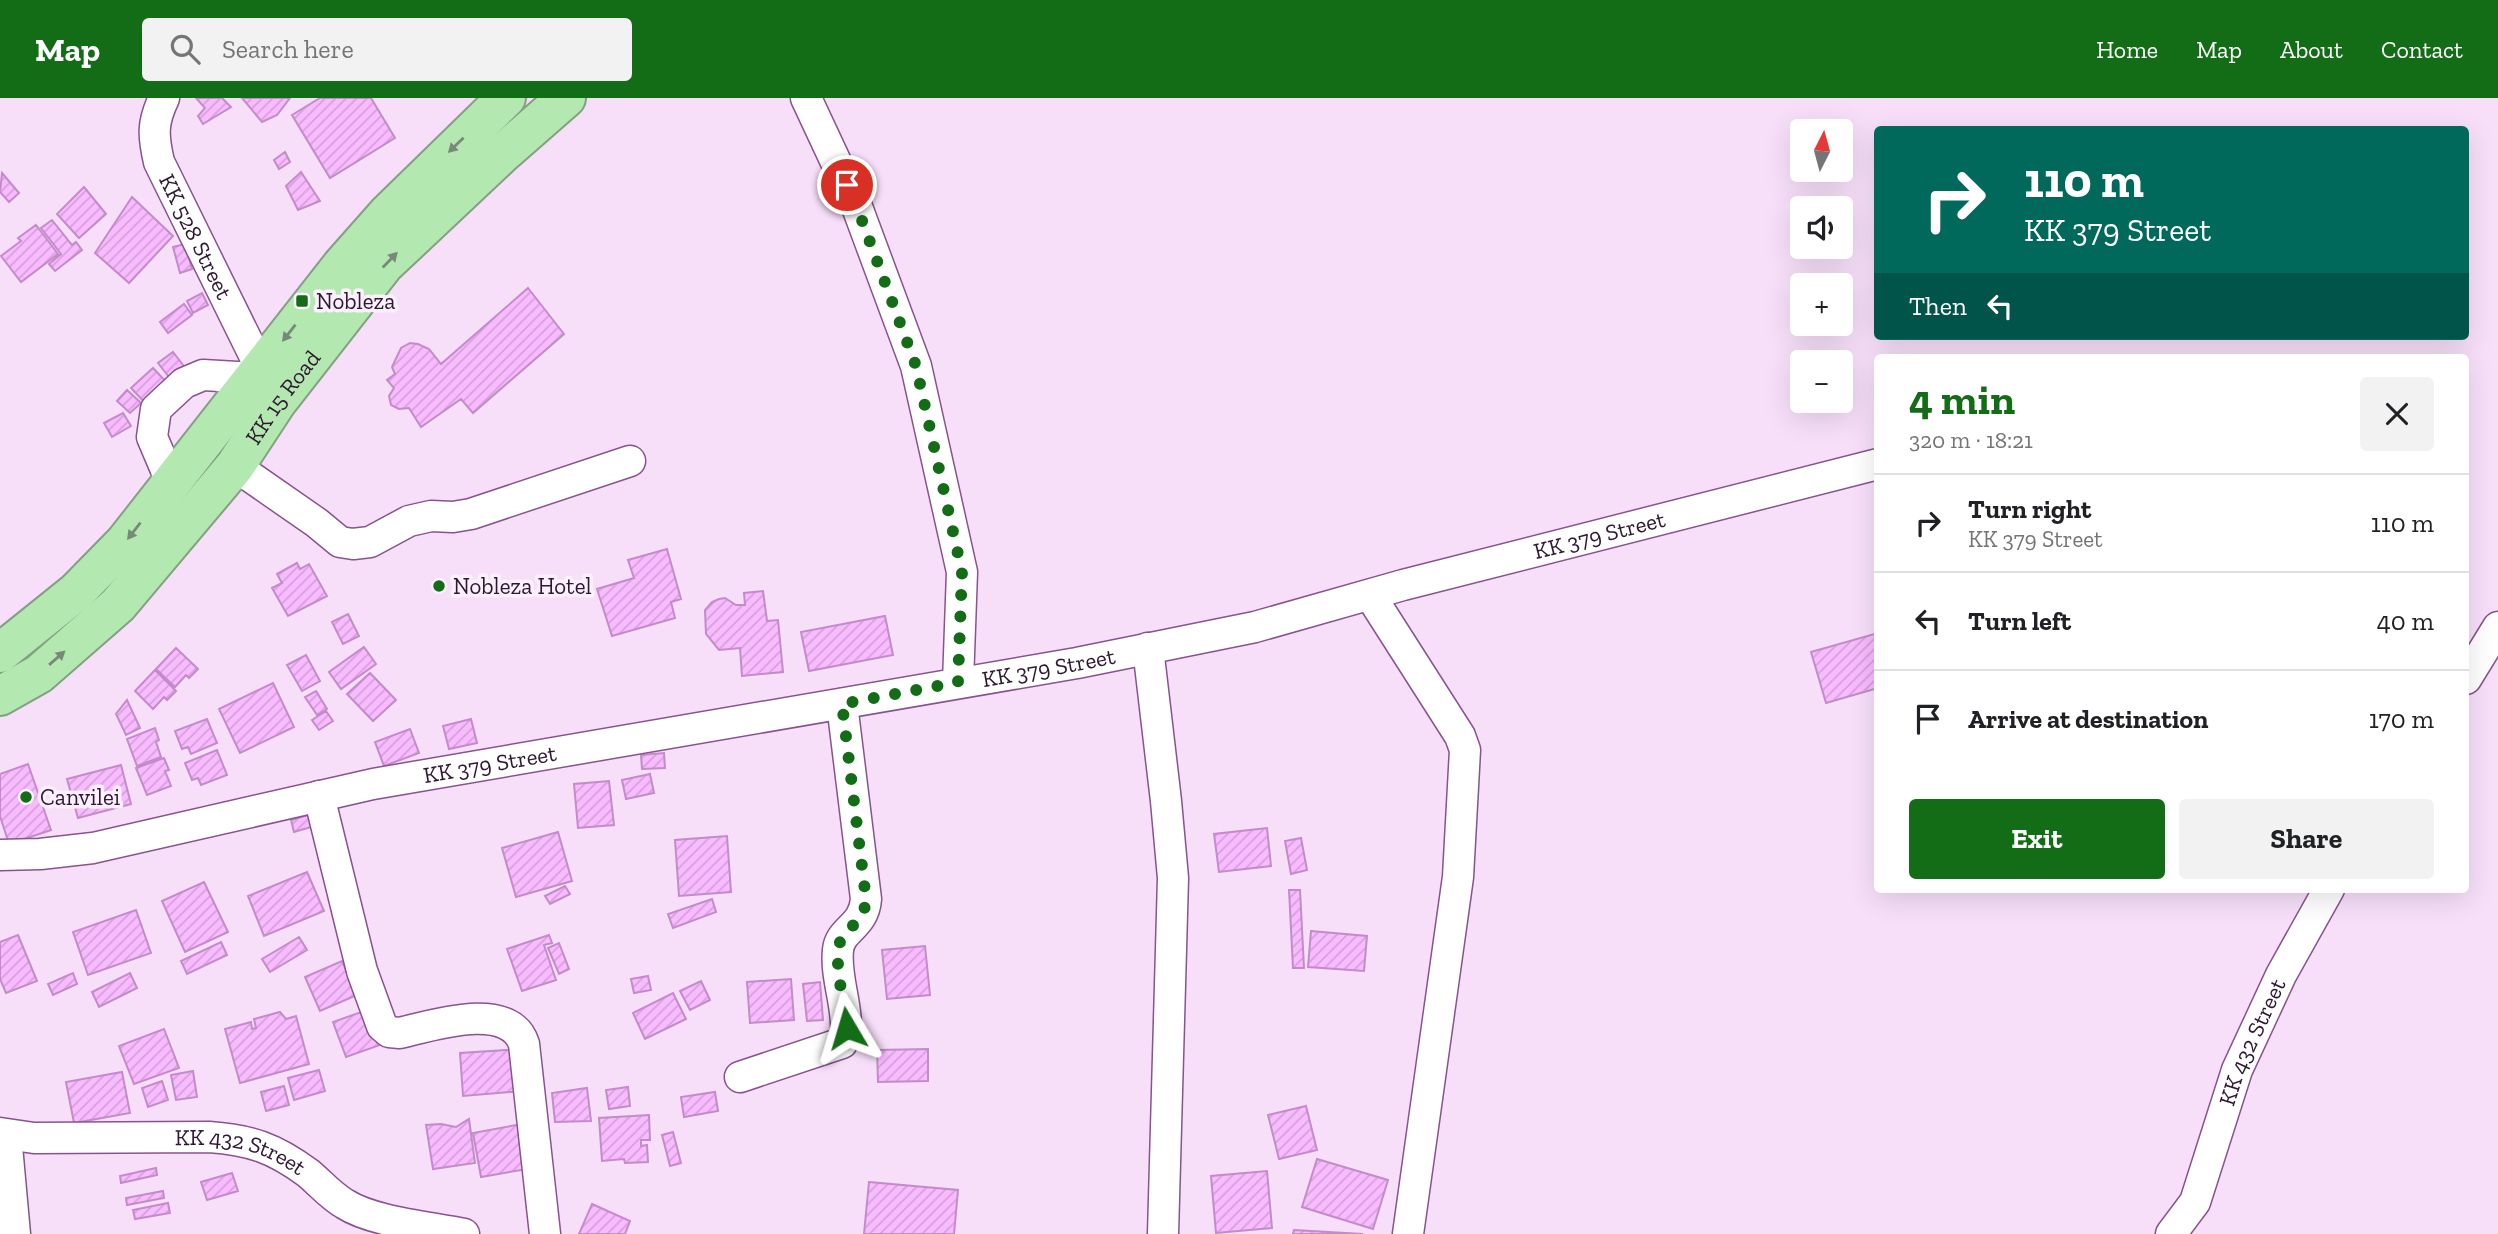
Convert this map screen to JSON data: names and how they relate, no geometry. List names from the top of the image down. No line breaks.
{"streets":{"highway":["KK 15 Road"],"street":["KK 528 Street","KK 379 Street","KK 432 Street"]},"crossings":[["KK 528 Street","KK 15 Road"]],"places":{"transit":["Nobleza"],"other":["Nobleza Hotel","Canvilei"]},"north":"top","page":{"header":"Map","search":"Search here","nav":["Home","Map","About","Contact"],"map_buttons":["+","−"],"turn":["110 m","KK 379 Street"],"then":"Then","heading":["4 min","320 m · 18:21"],"list":[{"name":"Turn right","note":"KK 379 Street","value":"110 m"},{"name":"Turn left","value":"40 m"},{"name":"Arrive at destination","value":"170 m"}],"buttons":["Exit","Share"]}}
